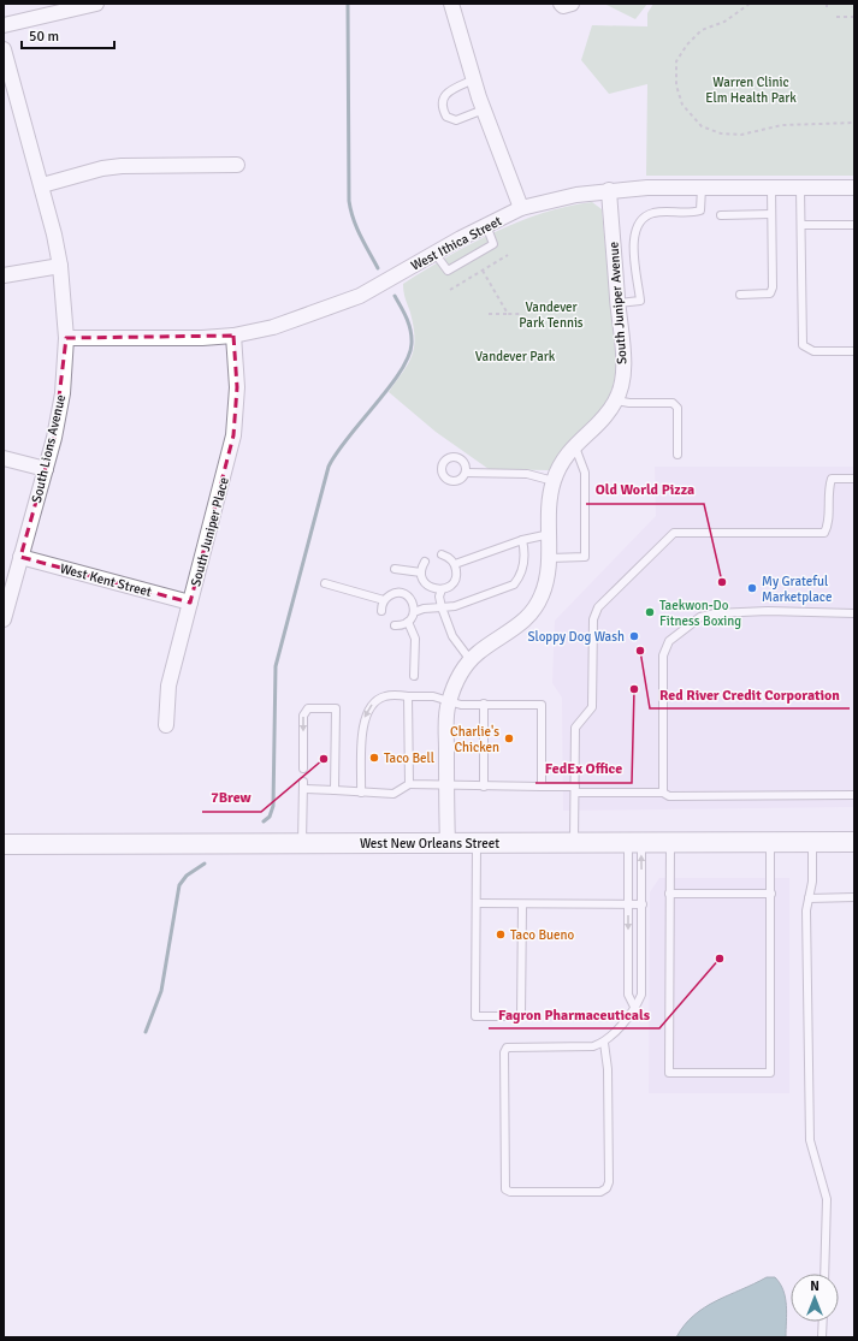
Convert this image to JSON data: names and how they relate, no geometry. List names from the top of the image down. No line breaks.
{"streets":{"main road":["West New Orleans Street"],"street":["West Ithica Street","South Juniper Avenue","South Lions Avenue","South Juniper Place","West Kent Street"]},"crossings":[["West Ithica Street","South Juniper Avenue"],["West Ithica Street","South Lions Avenue"],["West Ithica Street","South Juniper Place"],["South Juniper Avenue","West New Orleans Street"],["South Lions Avenue","West Kent Street"],["South Juniper Place","West Kent Street"]],"parks":["Warren Clinic Elm Health Park","Vandever Park Tennis","Vandever Park"],"places":["Old World Pizza","My Grateful Marketplace","Taekwon-Do Fitness Boxing","Sloppy Dog Wash","Red River Credit Corporation","FedEx Office","Charlie's Chicken","Taco Bell","7Brew","Taco Bueno","Fagron Pharmaceuticals"],"scale_bar":"50 m","north":"top"}
